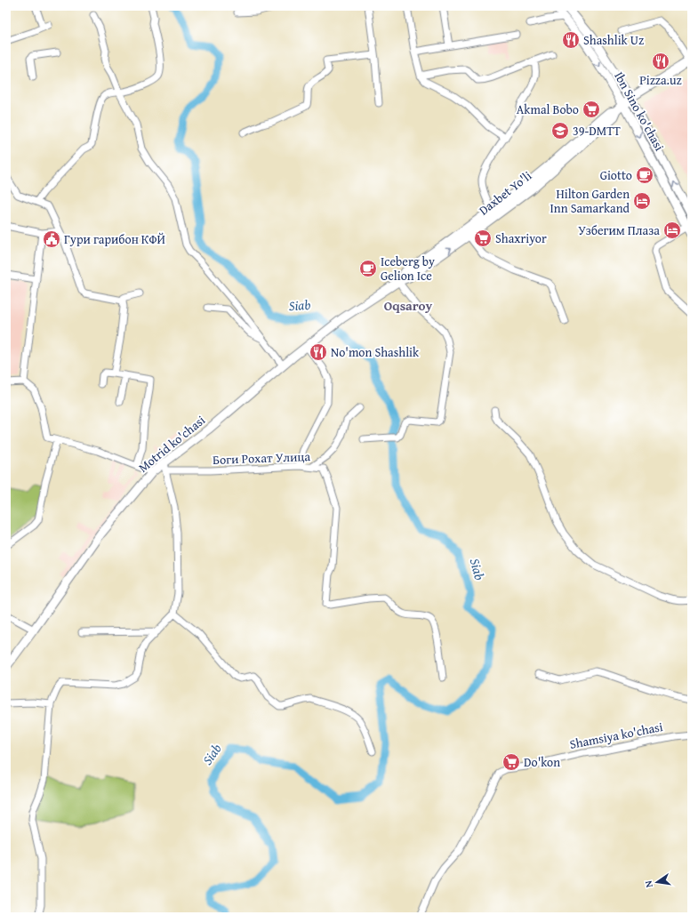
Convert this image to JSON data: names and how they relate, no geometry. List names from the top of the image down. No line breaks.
{"streets":{"main road":["Ibn Sino ko'chasi","Daxbet Yo'li","Motrid ko'chasi"],"street":["Боги Рохат Улица","Shamsiya ko'chasi"]},"crossings":[["Ibn Sino ko'chasi","Daxbet Yo'li"],["Daxbet Yo'li","Motrid ko'chasi"],["Motrid ko'chasi","Боги Рохат Улица"]],"districts":["Oqsaroy"],"water":["Siab"],"places":{"restaurant":["Shashlik Uz","Pizza.uz","No'mon Shashlik"],"supermarket":["Akmal Bobo","Shaxriyor","Do'kon"],"school or university":["39-DMTT"],"cafe":["Giotto","Iceberg by Gelion Ice"],"hotel":["Hilton Garden Inn Samarkand","Узбегим Плаза"],"public building":["Гури гарибон КФЙ"]},"north":"left"}
